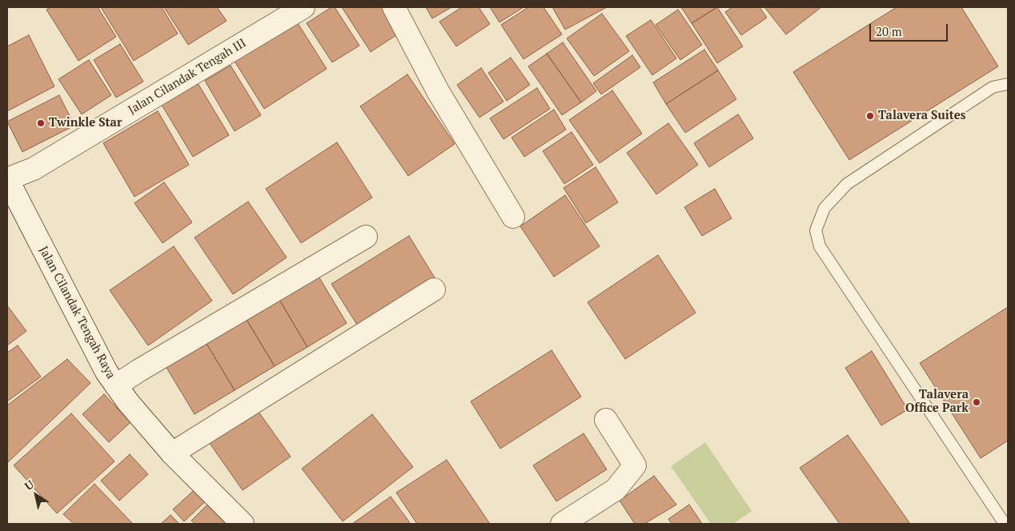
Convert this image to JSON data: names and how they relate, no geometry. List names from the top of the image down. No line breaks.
{"streets":{"street":["Jalan Cilandak Tengah III","Jalan Cilandak Tengah Raya"]},"crossings":[["Jalan Cilandak Tengah III","Jalan Cilandak Tengah Raya"]],"places":["Talavera Suites","Twinkle Star","Talavera Office Park"],"scale_bar":"20 m","north":"top left"}
